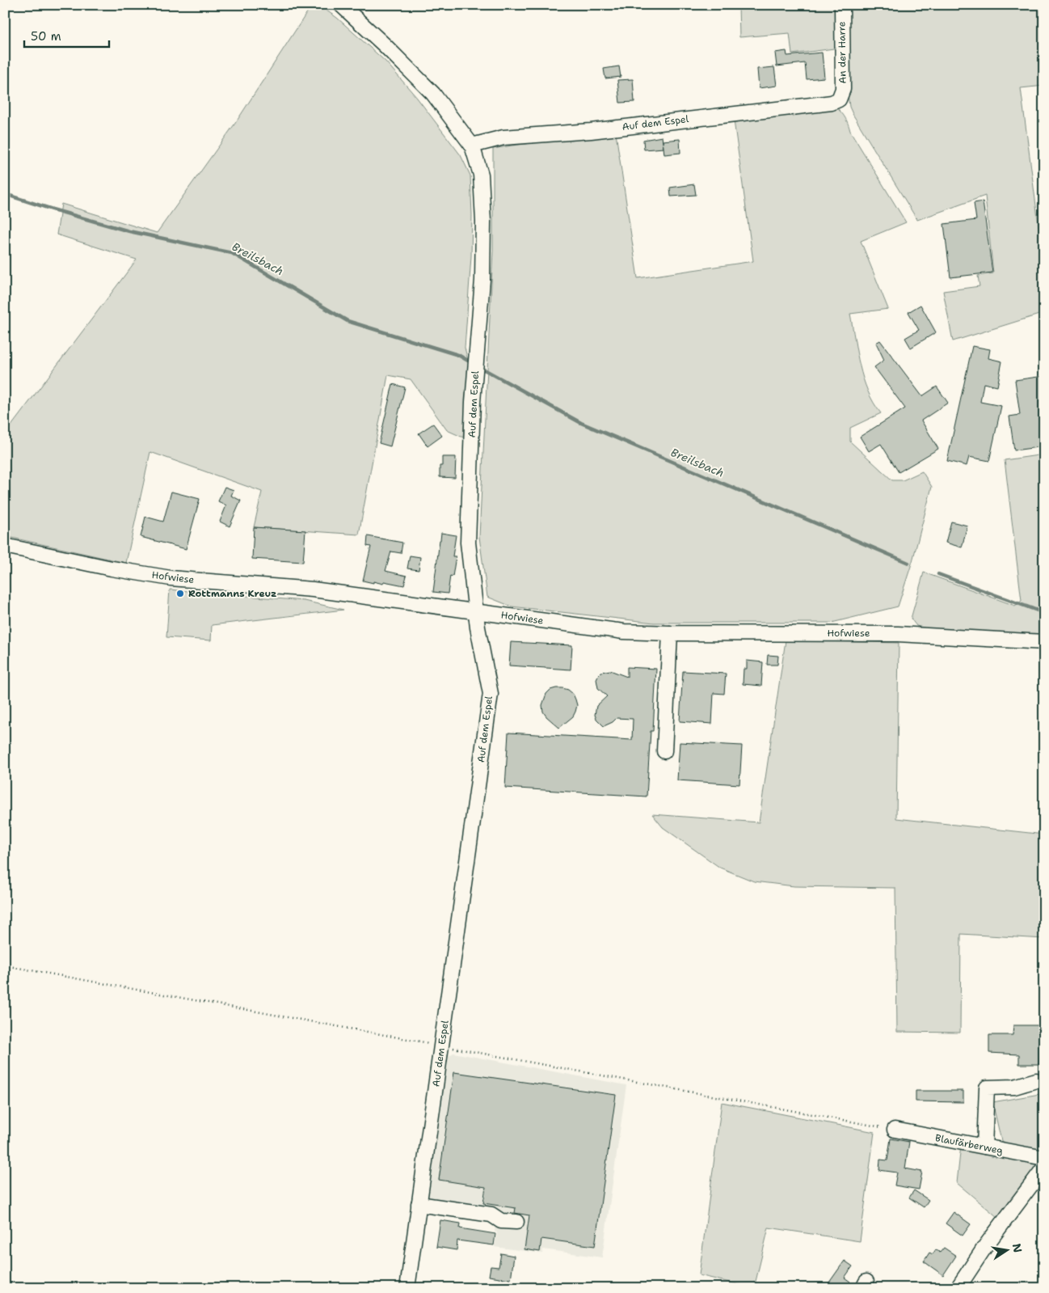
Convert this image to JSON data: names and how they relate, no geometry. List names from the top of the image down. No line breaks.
{"streets":{"street":["An der Harre","Auf dem Espel","Hofwiese","Blaufärberweg"]},"crossings":[["An der Harre","Auf dem Espel"],["Auf dem Espel","Hofwiese"]],"water":["Breilsbach"],"places":["Rottmanns Kreuz"],"scale_bar":"50 m","north":"right"}
